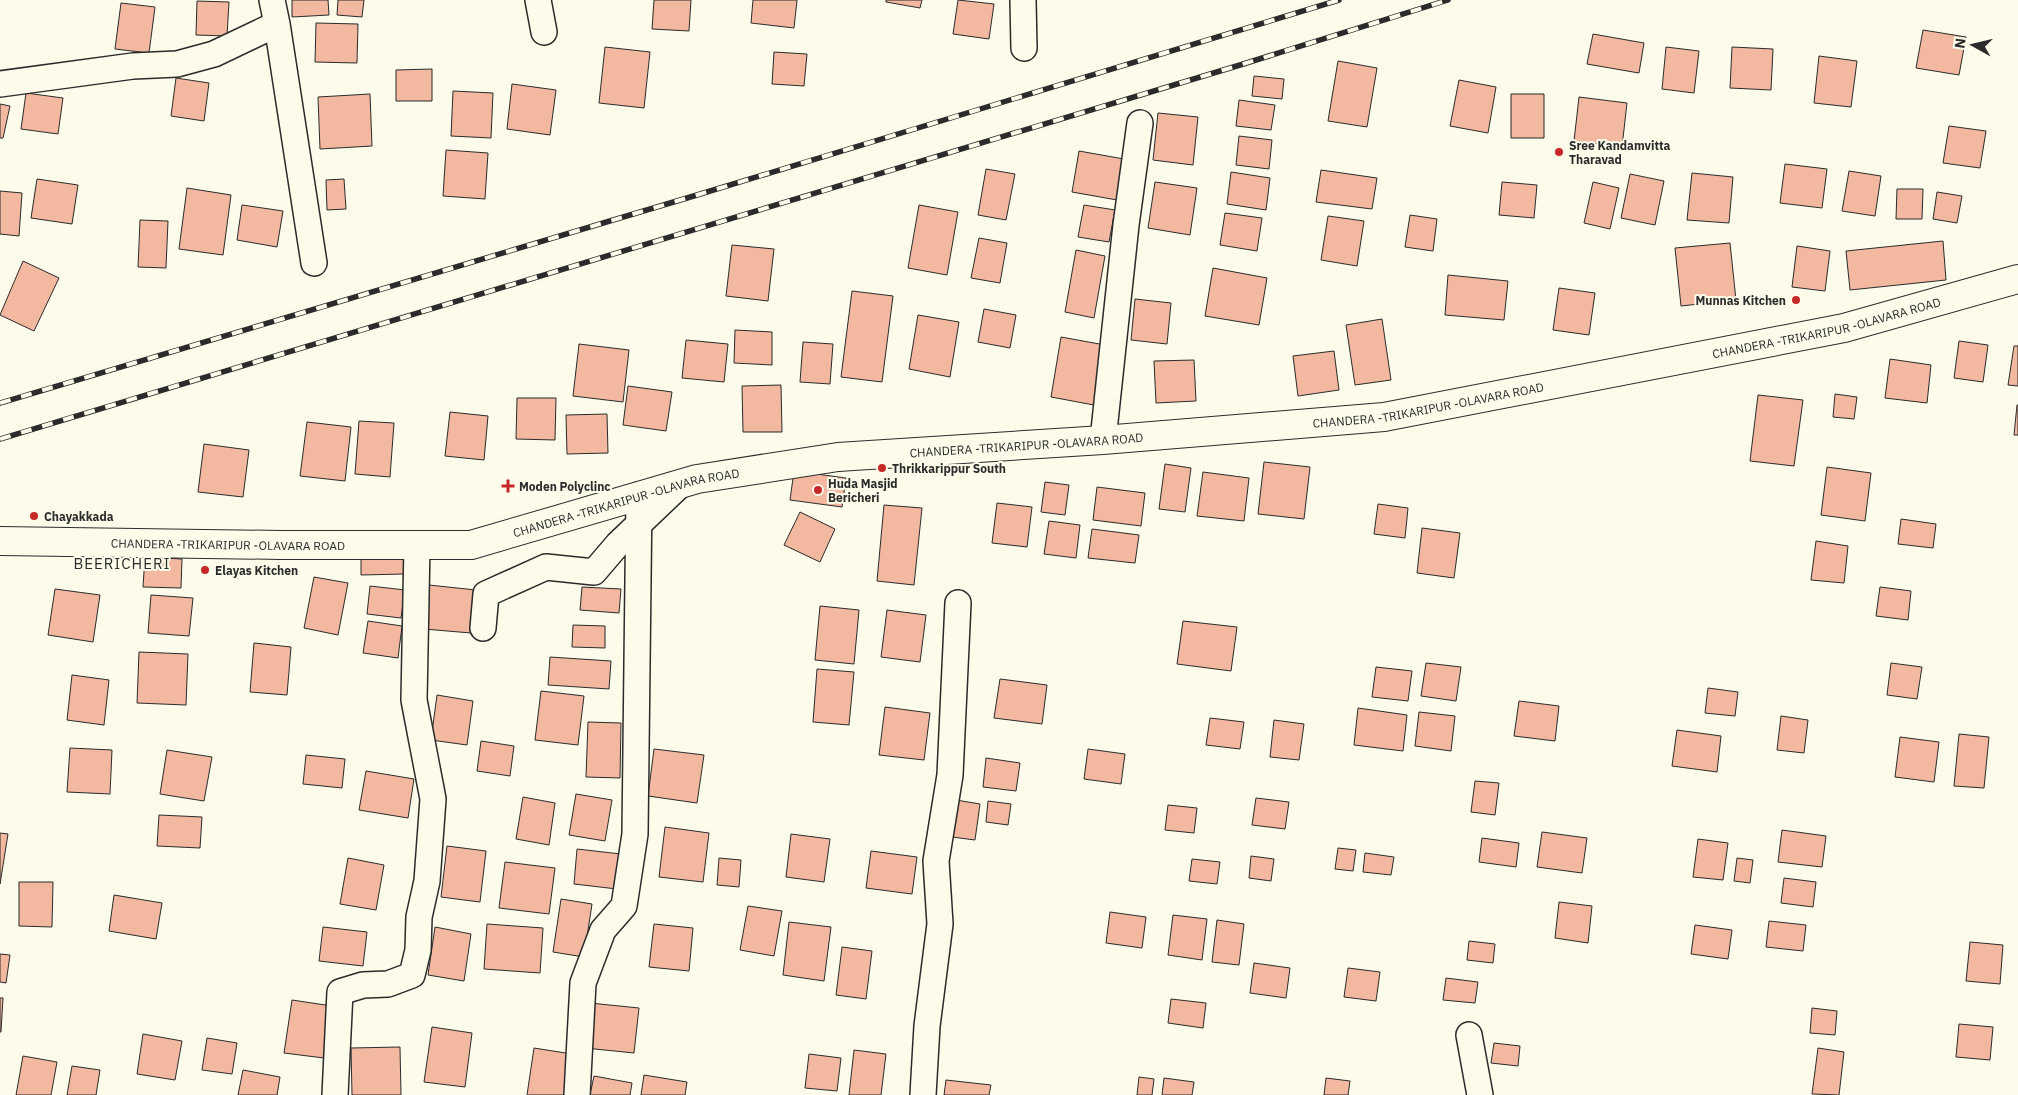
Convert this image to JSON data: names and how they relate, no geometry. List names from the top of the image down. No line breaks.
{"streets":{"main road":["CHANDERA -TRIKARIPUR -OLAVARA ROAD"]},"districts":["BEERICHERI"],"places":{"other":["Sree Kandamvitta Tharavad","Munnas Kitchen","Thrikkarippur South","Huda Masjid Bericheri","Chayakkada","Elayas Kitchen"],"health":["Moden Polyclinc"]},"north":"left"}
